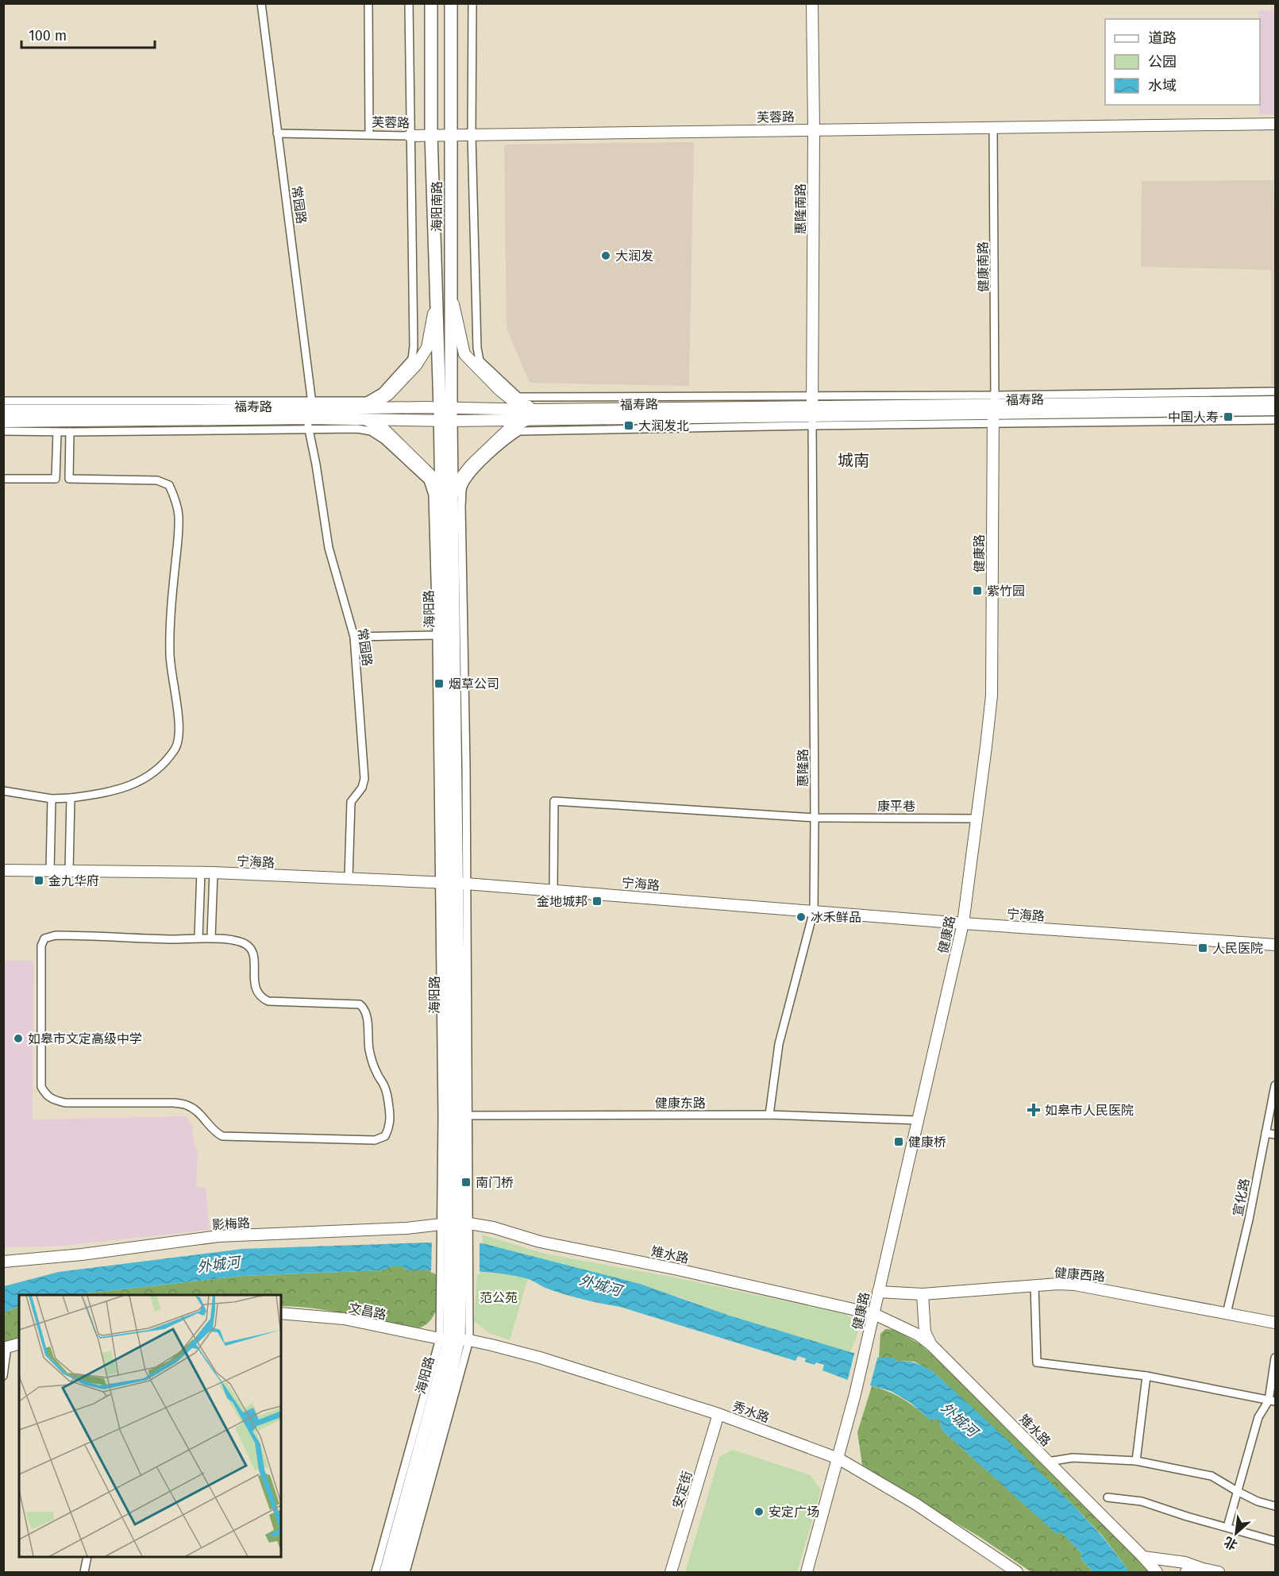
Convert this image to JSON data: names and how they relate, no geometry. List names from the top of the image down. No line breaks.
{"streets":{"main road":["海阳南路","海阳路"],"street":["芙蓉路","常园路","惠隆南路","健康南路","福寿路","健康路","惠隆路","康平巷","宁海路","健康东路","宣化路","影梅路","雉水路","健康西路","文昌路","秀水路","安定街"]},"crossings":[["芙蓉路","常园路"],["芙蓉路","海阳南路"],["芙蓉路","惠隆南路"],["芙蓉路","健康南路"],["常园路","福寿路"],["常园路","宁海路"],["海阳南路","福寿路"],["海阳南路","海阳路"],["惠隆南路","福寿路"],["惠隆南路","惠隆路"],["健康南路","福寿路"],["健康南路","健康路"],["福寿路","健康路"],["福寿路","海阳路"],["福寿路","惠隆路"],["健康路","康平巷"],["健康路","宁海路"],["健康路","健康东路"],["健康路","雉水路"],["健康路","健康西路"],["健康路","秀水路"],["海阳路","宁海路"],["海阳路","健康东路"],["海阳路","影梅路"],["海阳路","雉水路"],["海阳路","文昌路"],["海阳路","秀水路"],["惠隆路","康平巷"],["惠隆路","宁海路"],["惠隆路","健康东路"],["康平巷","宁海路"],["宣化路","健康西路"],["影梅路","雉水路"],["雉水路","健康西路"],["文昌路","秀水路"],["秀水路","安定街"]],"districts":["城南"],"water":["外城河"],"parks":["范公苑"],"places":{"other":["大润发","冰禾鲜品","如皋市文定高级中学","安定广场"],"transit":["中国人寿","大润发北","紫竹园","烟草公司","金九华府","金地城邦","人民医院","健康桥","南门桥"],"health":["如皋市人民医院"]},"legend":["道路","公园","水域"],"scale_bar":"100 m","north":"bottom left"}
